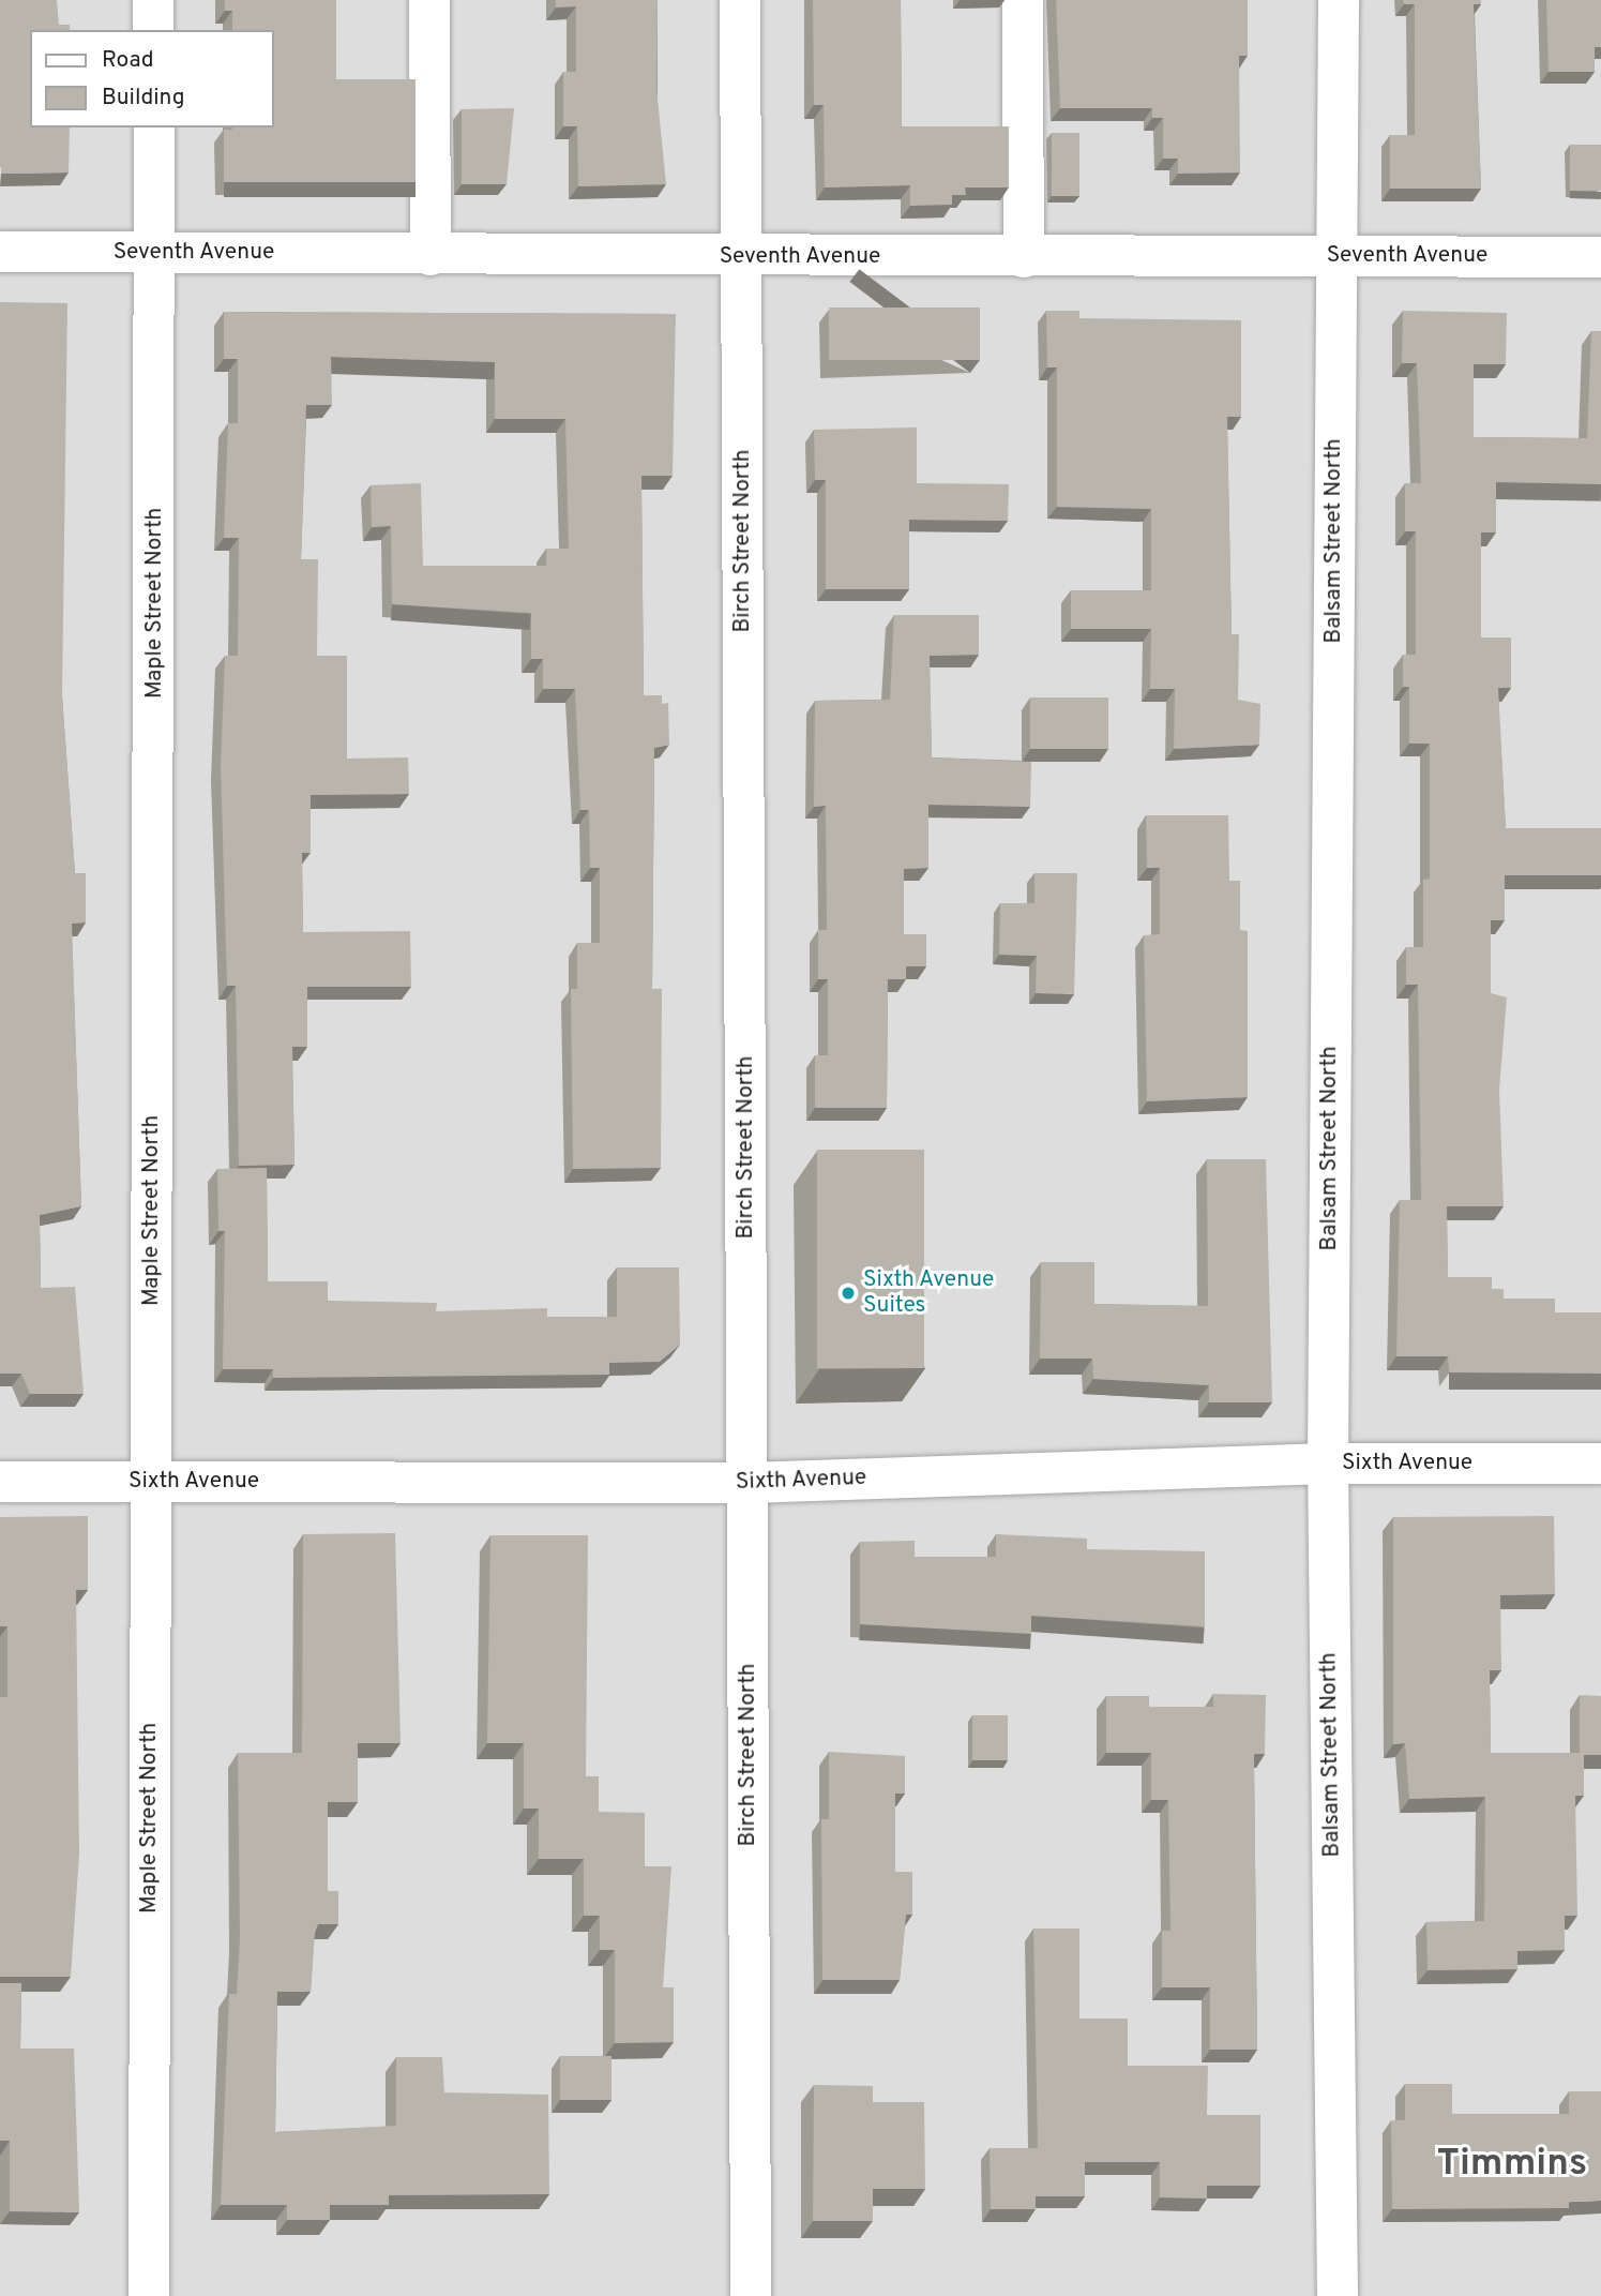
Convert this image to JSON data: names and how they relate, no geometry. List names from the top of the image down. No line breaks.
{"streets":{"street":["Seventh Avenue","Birch Street North","Balsam Street North","Maple Street North","Sixth Avenue"]},"crossings":[["Seventh Avenue","Birch Street North"],["Seventh Avenue","Balsam Street North"],["Seventh Avenue","Maple Street North"],["Birch Street North","Sixth Avenue"],["Balsam Street North","Sixth Avenue"],["Maple Street North","Sixth Avenue"]],"districts":["Timmins"],"places":["Sixth Avenue Suites"],"legend":["Road","Building"]}
